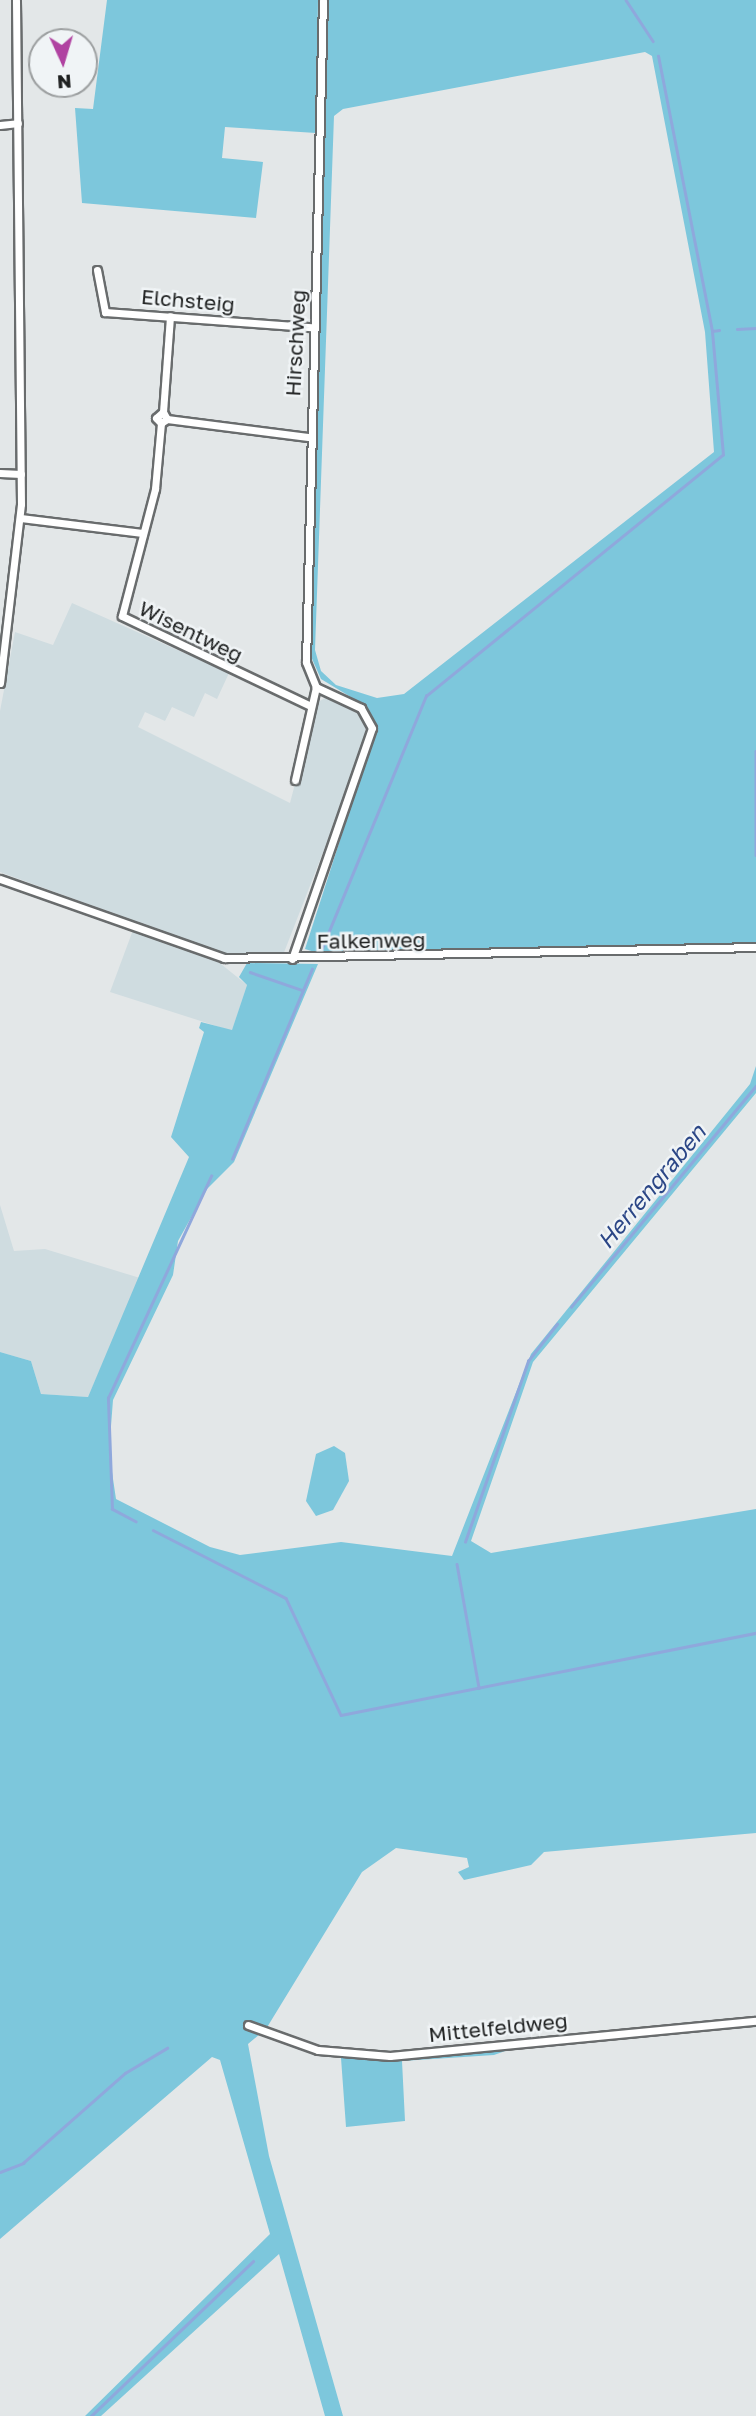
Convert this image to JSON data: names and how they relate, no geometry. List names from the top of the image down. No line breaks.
{"streets":{"street":["Elchsteig","Hirschweg","Wisentweg","Falkenweg","Mittelfeldweg"]},"crossings":[["Elchsteig","Hirschweg"],["Elchsteig","Wisentweg"]],"water":["Herrengraben"],"north":"bottom"}
